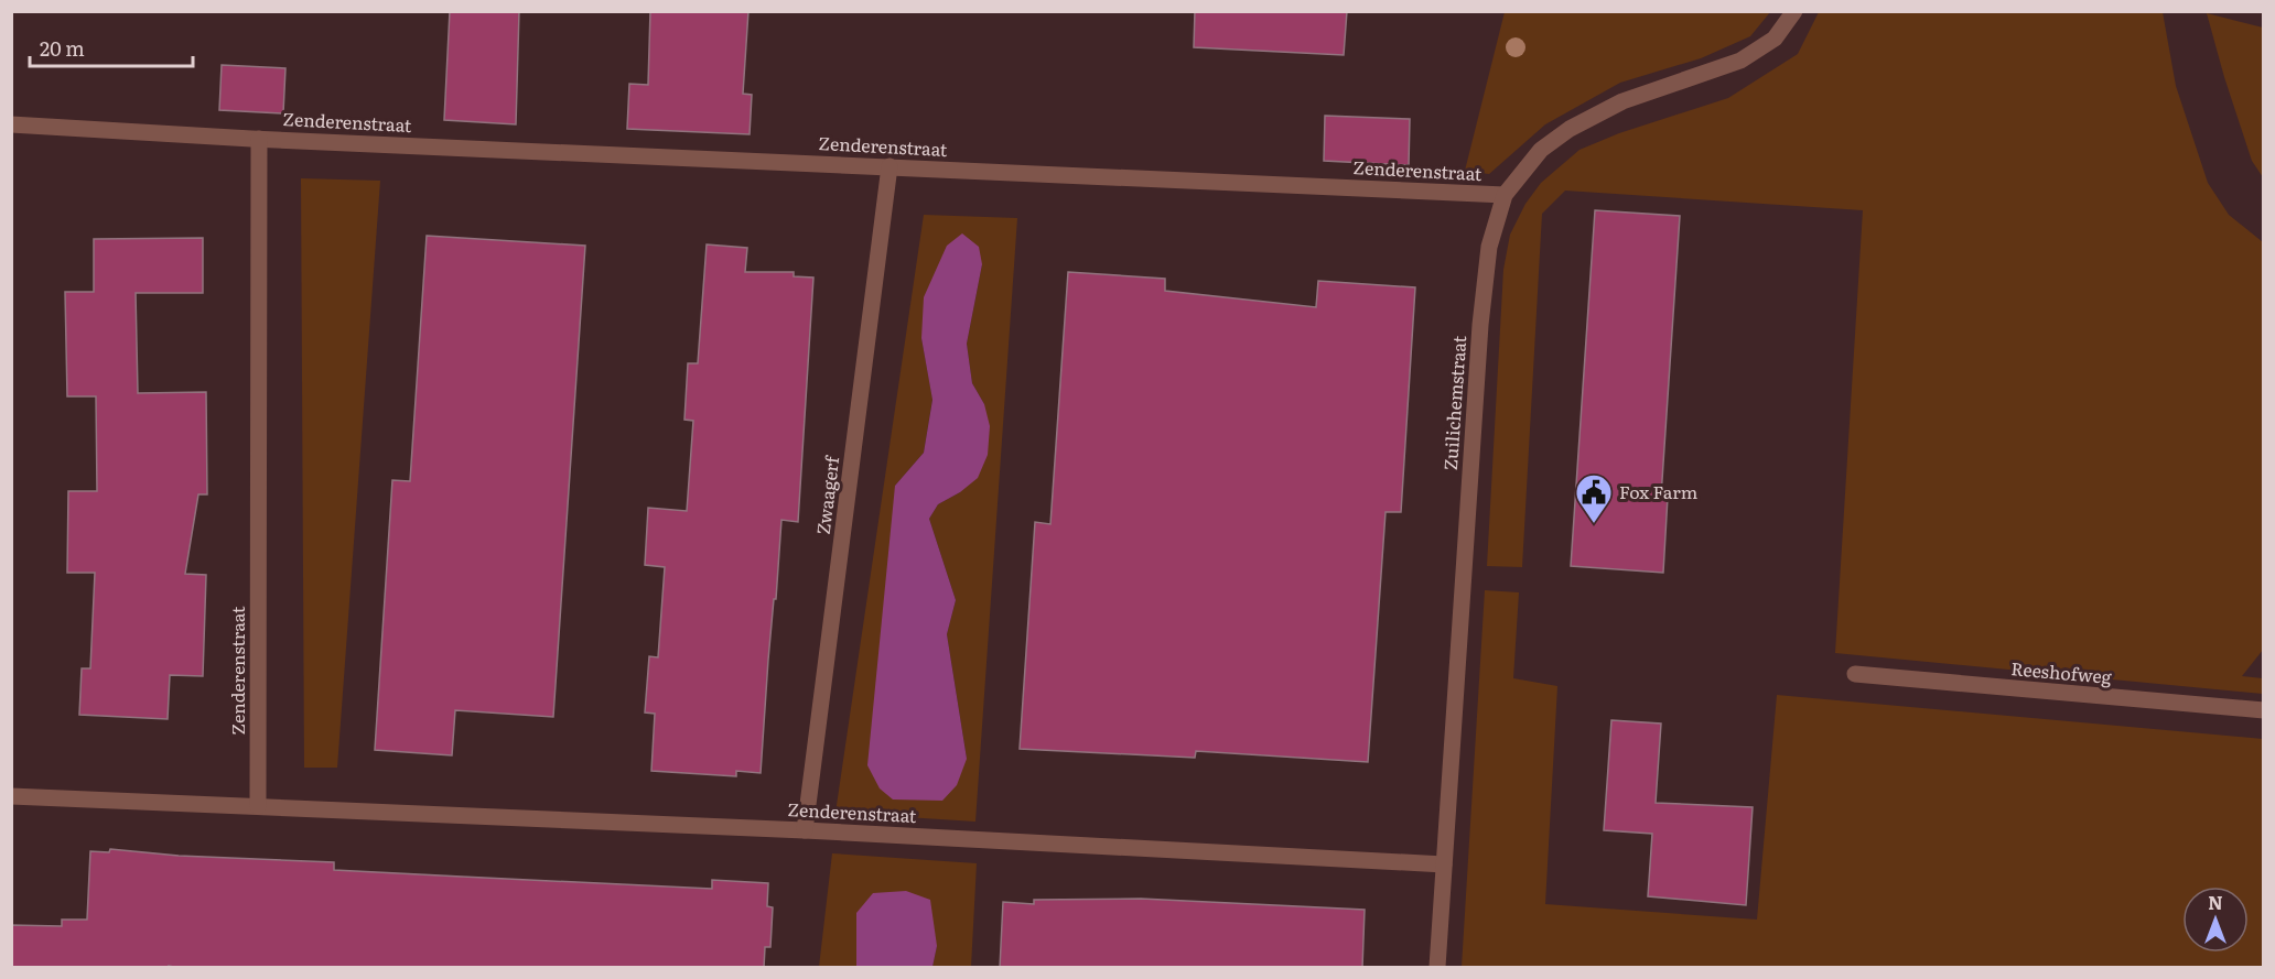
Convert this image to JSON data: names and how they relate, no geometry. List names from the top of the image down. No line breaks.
{"streets":{"street":["Zenderenstraat","Zuilichemstraat","Zwaagerf","Reeshofweg"]},"crossings":[["Zenderenstraat","Zuilichemstraat"],["Zenderenstraat","Zwaagerf"]],"places":{"public building":["Fox Farm"]},"scale_bar":"20 m","north":"top"}
